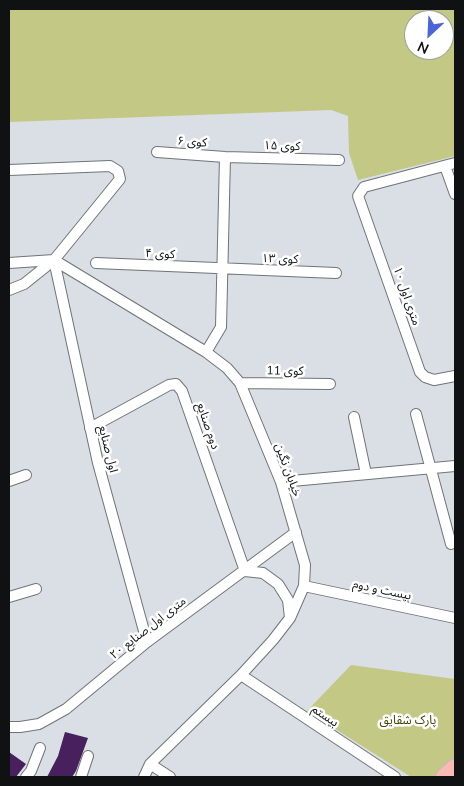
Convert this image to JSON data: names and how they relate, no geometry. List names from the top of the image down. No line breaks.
{"streets":{"street":["کوی ۶","کوی ۱۵","کوی ۴","کوی ۱۳","۱۰ متری اول","کوی 11","دوم صنایع","اول صنایع","خیابان نگین","بیست و دوم","۲۰ متری اول صنایع","بیستم"]},"crossings":[["کوی ۶","کوی ۱۵"],["کوی ۴","کوی ۱۳"],["کوی 11","خیابان نگین"],["دوم صنایع","اول صنایع"],["دوم صنایع","۲۰ متری اول صنایع"],["اول صنایع","خیابان نگین"],["اول صنایع","۲۰ متری اول صنایع"],["خیابان نگین","بیست و دوم"],["خیابان نگین","۲۰ متری اول صنایع"],["خیابان نگین","بیستم"]],"parks":["پارک شقایق"],"north":"bottom left"}
